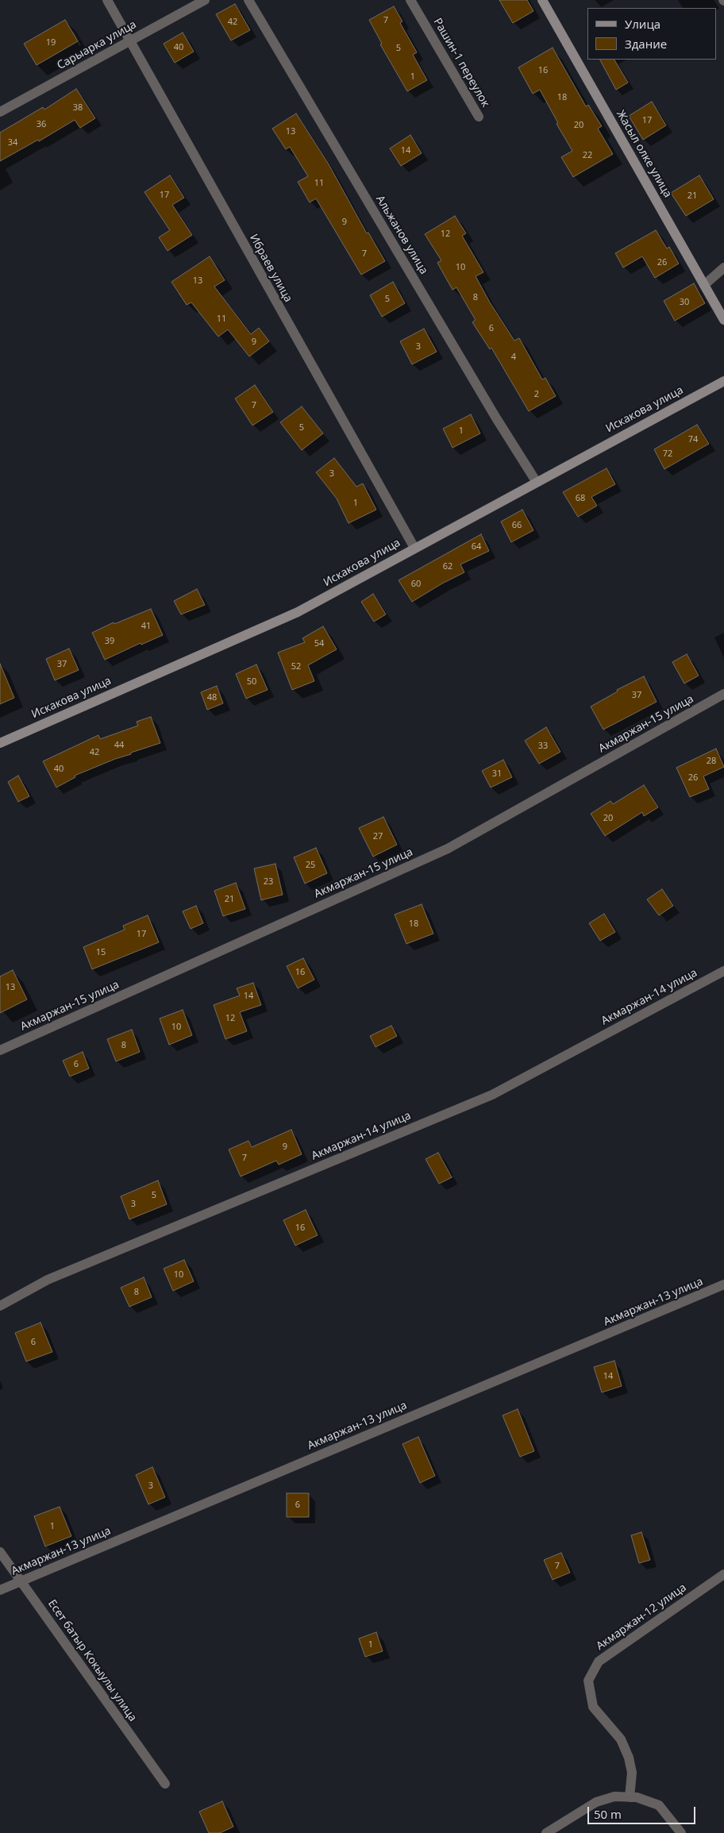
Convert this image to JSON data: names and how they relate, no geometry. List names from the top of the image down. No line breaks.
{"streets":{"street":["Сарыарка улица","Рашин-1 переулок","Жасыл олке улица","Альжанов улица","Ибраев улица","Искакова улица","Акмаржан-15 улица","Акмаржан-14 улица","Акмаржан-13 улица","Акмаржан-12 улица","Есет батыр Кокыулы улица"]},"crossings":[["Сарыарка улица","Ибраев улица"],["Альжанов улица","Искакова улица"],["Ибраев улица","Искакова улица"],["Акмаржан-13 улица","Есет батыр Кокыулы улица"]],"house_numbers":["7","42","19","40","5","16","1","18","38","17","36","20","13","34","14","22","11","17","21","9","12","7","26","10","13","8","5","30","11","6","9","3","4","2","7","5","1","74","72","3","68","1","66","64","62","60","41","39","54","37","52","50","37","48","44","33","42","28","40","31","26","20","27","25","23","21","18","17","15","16","13","14","12","10","8","6","9","7","5","3","16","10","8","6","14","3","6","1","7","1"],"legend":["Улица","Здание"],"scale_bar":"50 m"}
